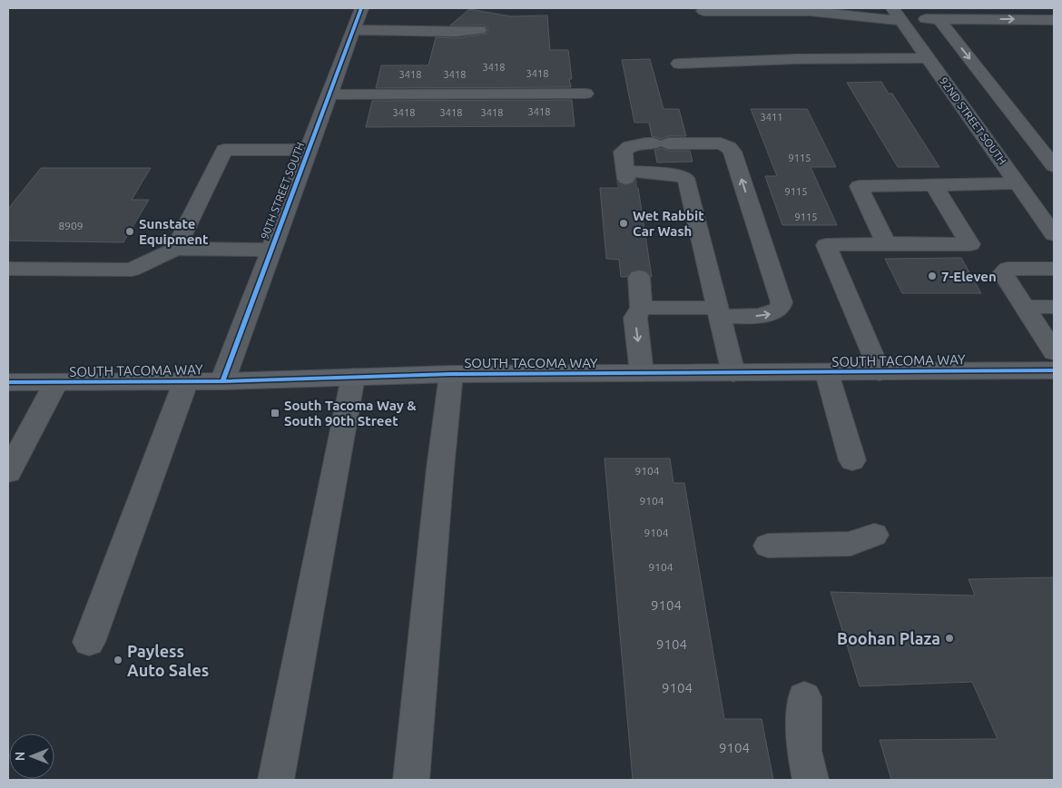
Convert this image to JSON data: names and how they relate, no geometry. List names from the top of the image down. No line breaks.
{"streets":{"main road":["SOUTH TACOMA WAY"],"street":["92ND STREET SOUTH","90TH STREET SOUTH"]},"crossings":[["90TH STREET SOUTH","SOUTH TACOMA WAY"]],"places":{"other":["Wet Rabbit Car Wash","Sunstate Equipment","7-Eleven","Boohan Plaza","Payless Auto Sales"],"transit":["South Tacoma Way & South 90th Street"]},"house_numbers":["3418","3418","3418","3418","3418","3418","3418","3418","3411","9115","9115","9115","8909","9104","9104","9104","9104","9104","9104","9104","9104"],"north":"left"}
